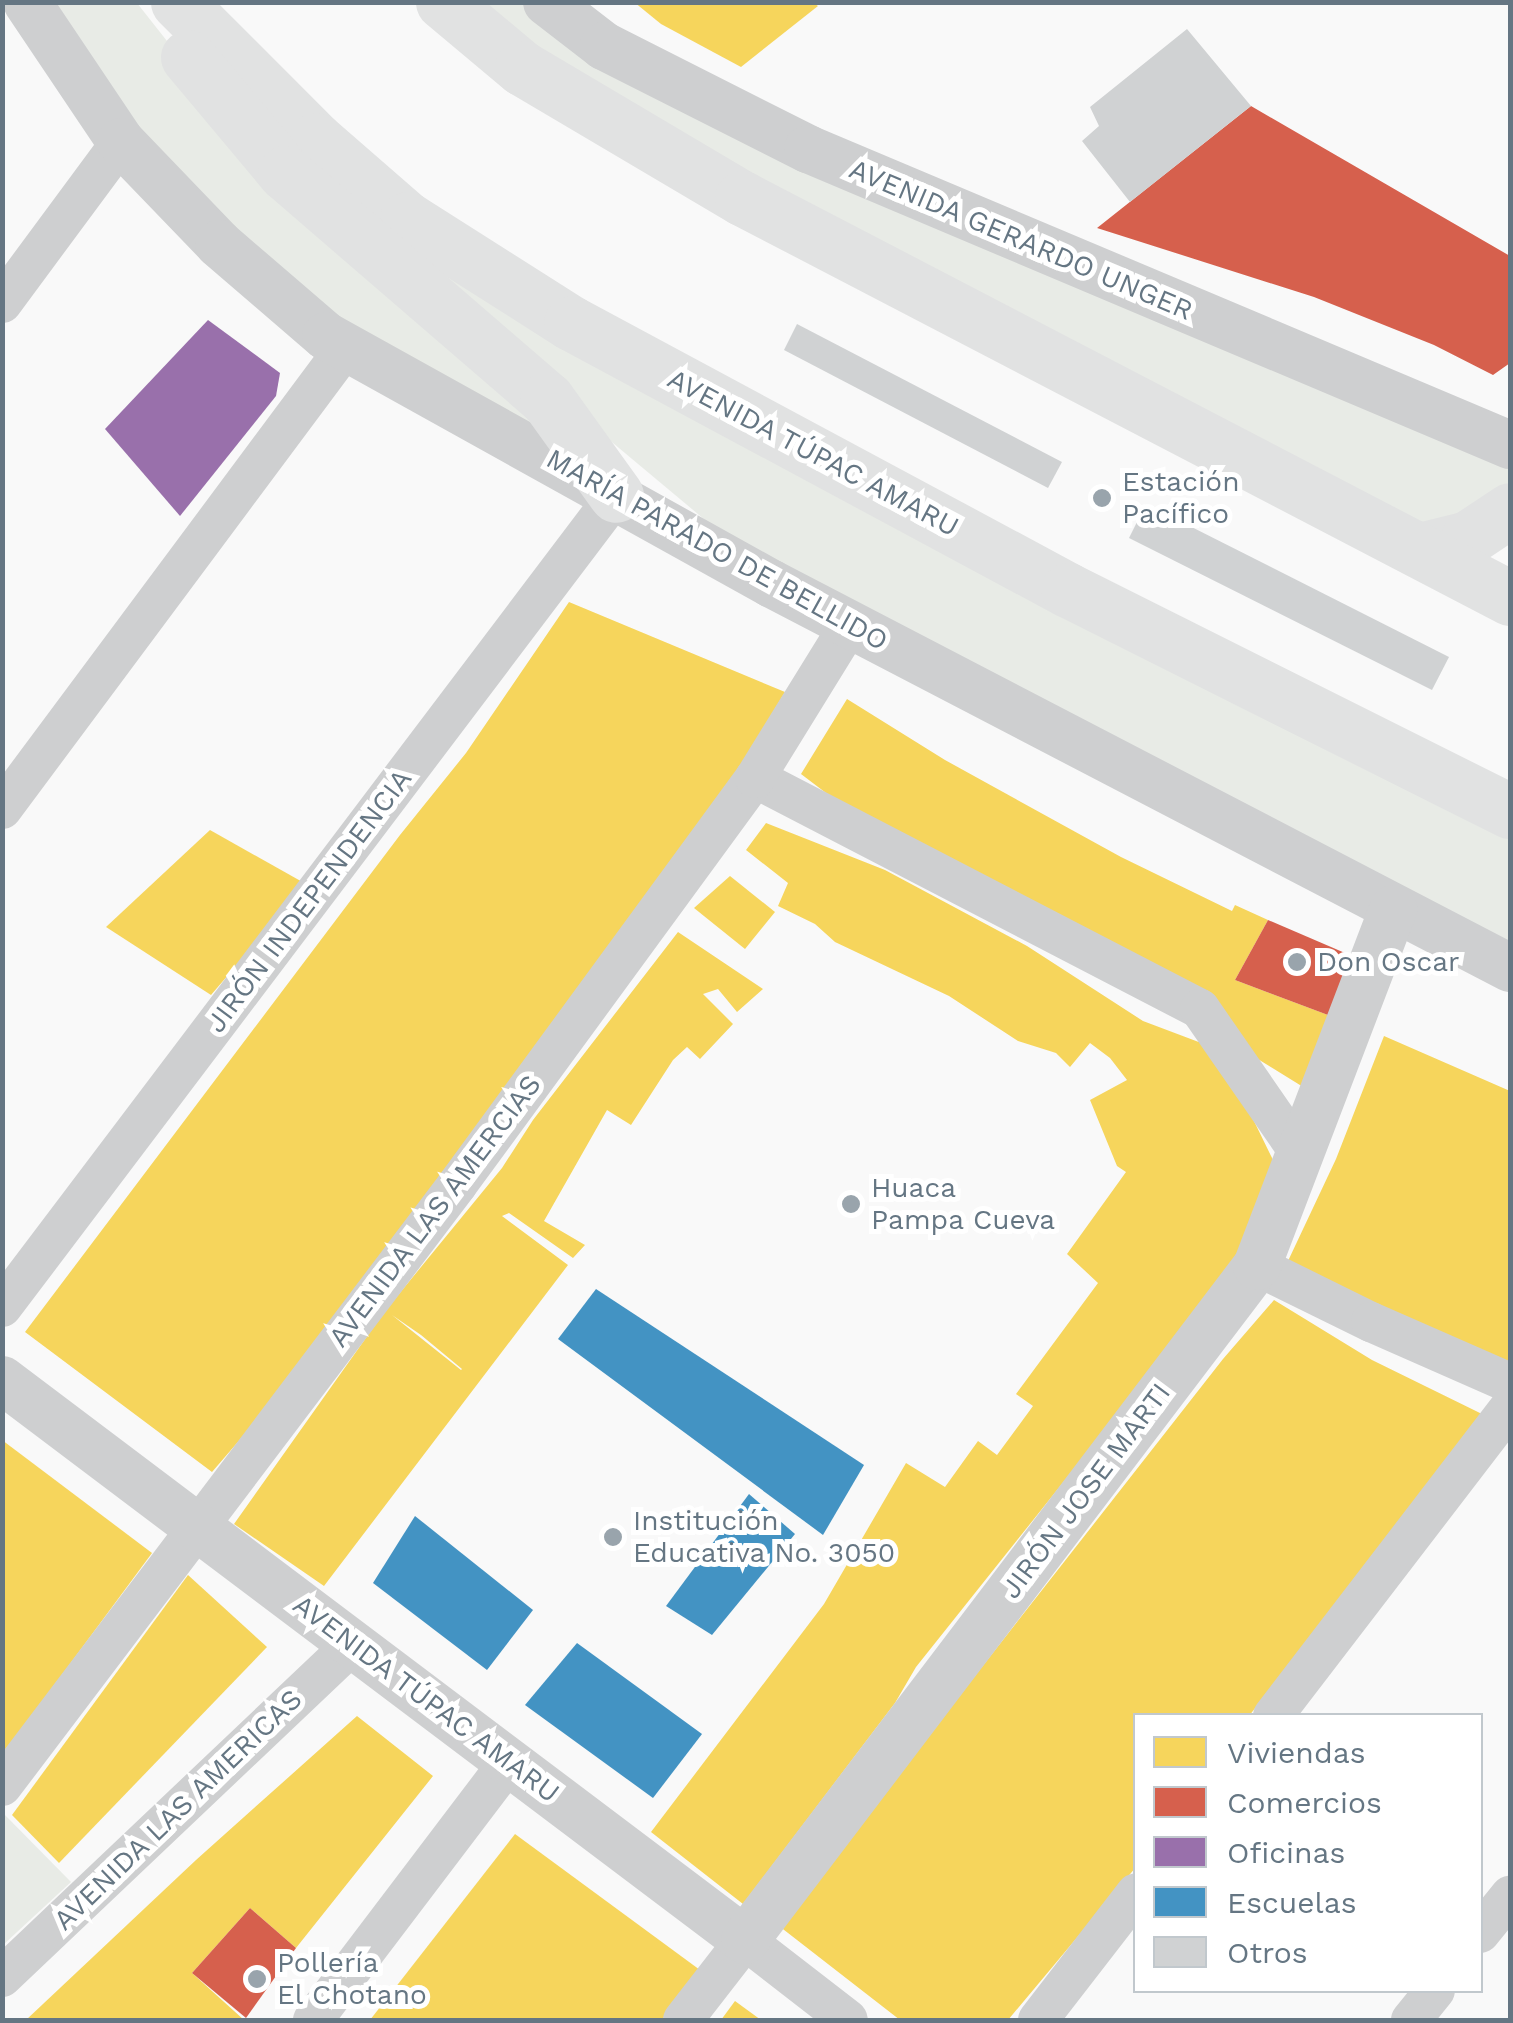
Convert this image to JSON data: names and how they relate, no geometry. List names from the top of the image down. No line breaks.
{"streets":{"main road":["AVENIDA TÚPAC AMARU"],"street":["AVENIDA GERARDO UNGER","MARÍA PARADO DE BELLIDO","JIRÓN INDEPENDENCIA","AVENIDA LAS AMERCIAS","JIRÓN JOSE MARTI","AVENIDA LAS AMERICAS"]},"crossings":[["AVENIDA TÚPAC AMARU","AVENIDA LAS AMERCIAS"],["AVENIDA TÚPAC AMARU","JIRÓN JOSE MARTI"],["AVENIDA TÚPAC AMARU","AVENIDA LAS AMERICAS"],["MARÍA PARADO DE BELLIDO","JIRÓN INDEPENDENCIA"],["MARÍA PARADO DE BELLIDO","AVENIDA LAS AMERCIAS"],["MARÍA PARADO DE BELLIDO","JIRÓN JOSE MARTI"]],"places":["Estación Pacífico","Don Oscar","Huaca Pampa Cueva","Institución Educativa No. 3050","Pollería El Chotano"],"legend":["Viviendas","Comercios","Oficinas","Escuelas","Otros"]}
